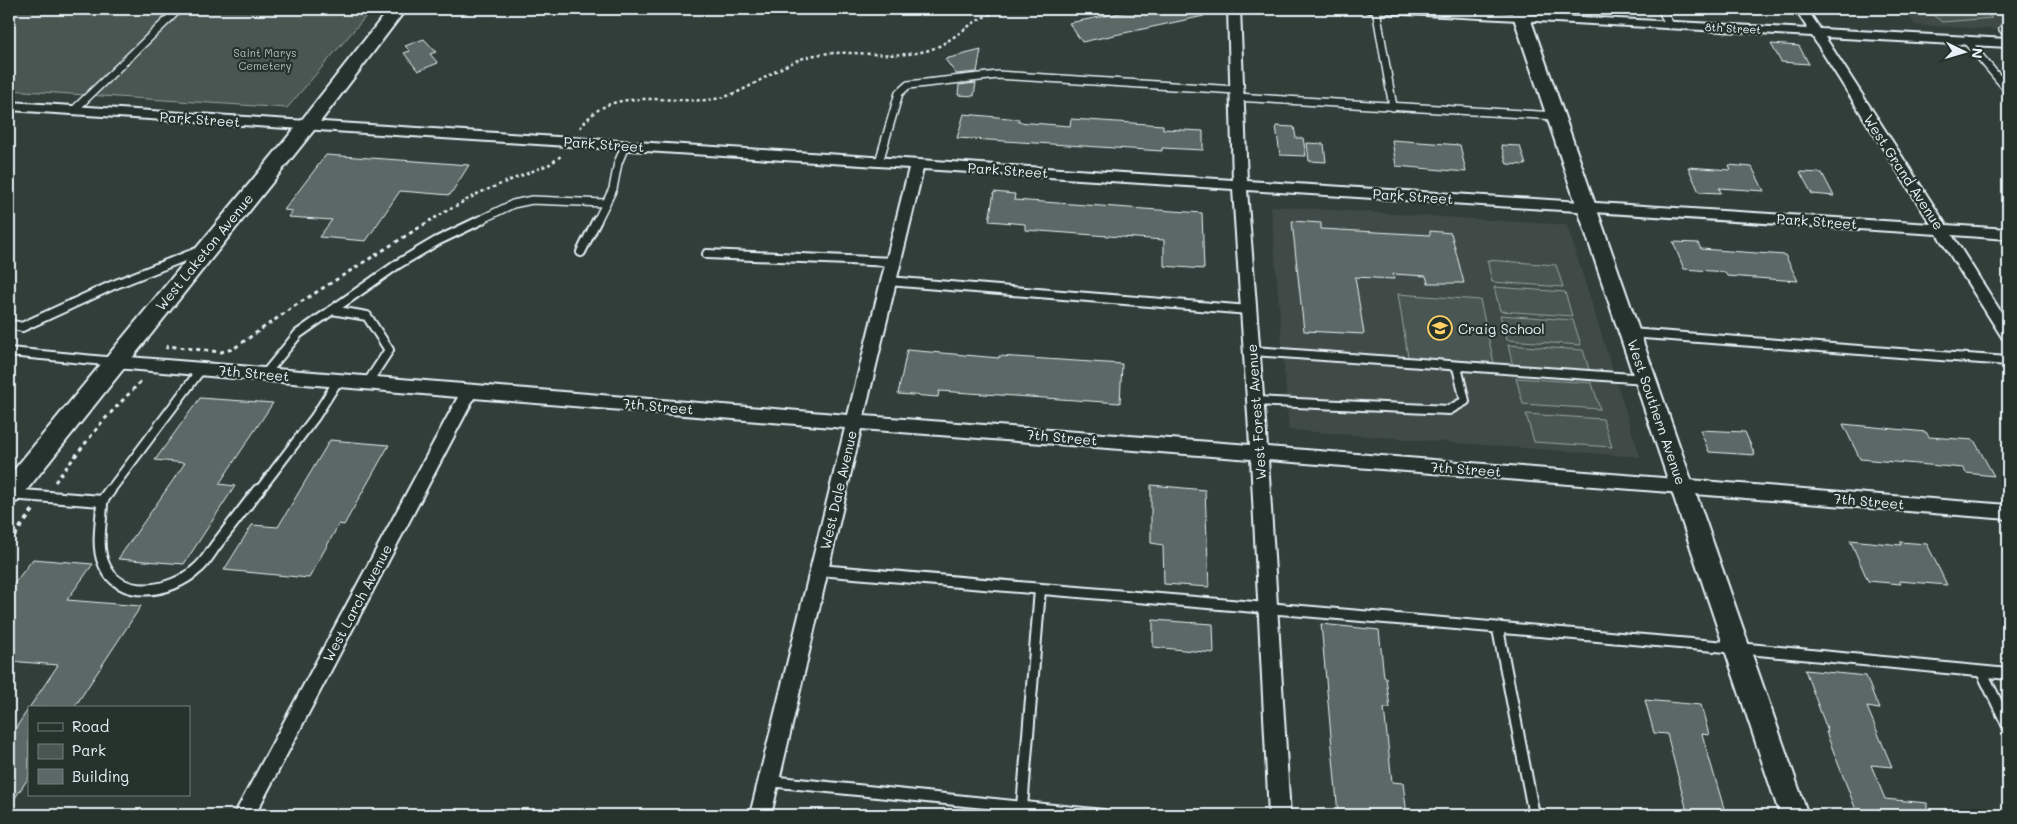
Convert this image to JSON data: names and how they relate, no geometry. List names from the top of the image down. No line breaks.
{"streets":{"main road":["West Laketon Avenue"],"street":["8th Street","Park Street","West Grand Avenue","7th Street","West Forest Avenue","West Southern Avenue","West Dale Avenue","West Larch Avenue"]},"crossings":[["8th Street","West Grand Avenue"],["8th Street","West Southern Avenue"],["Park Street","West Grand Avenue"],["Park Street","West Laketon Avenue"],["Park Street","West Forest Avenue"],["Park Street","West Southern Avenue"],["Park Street","West Dale Avenue"],["West Laketon Avenue","7th Street"],["7th Street","West Forest Avenue"],["7th Street","West Southern Avenue"],["7th Street","West Dale Avenue"],["7th Street","West Larch Avenue"]],"parks":["Saint Marys Cemetery"],"places":{"school or university":["Craig School"]},"legend":["Road","Park","Building"],"north":"right"}
